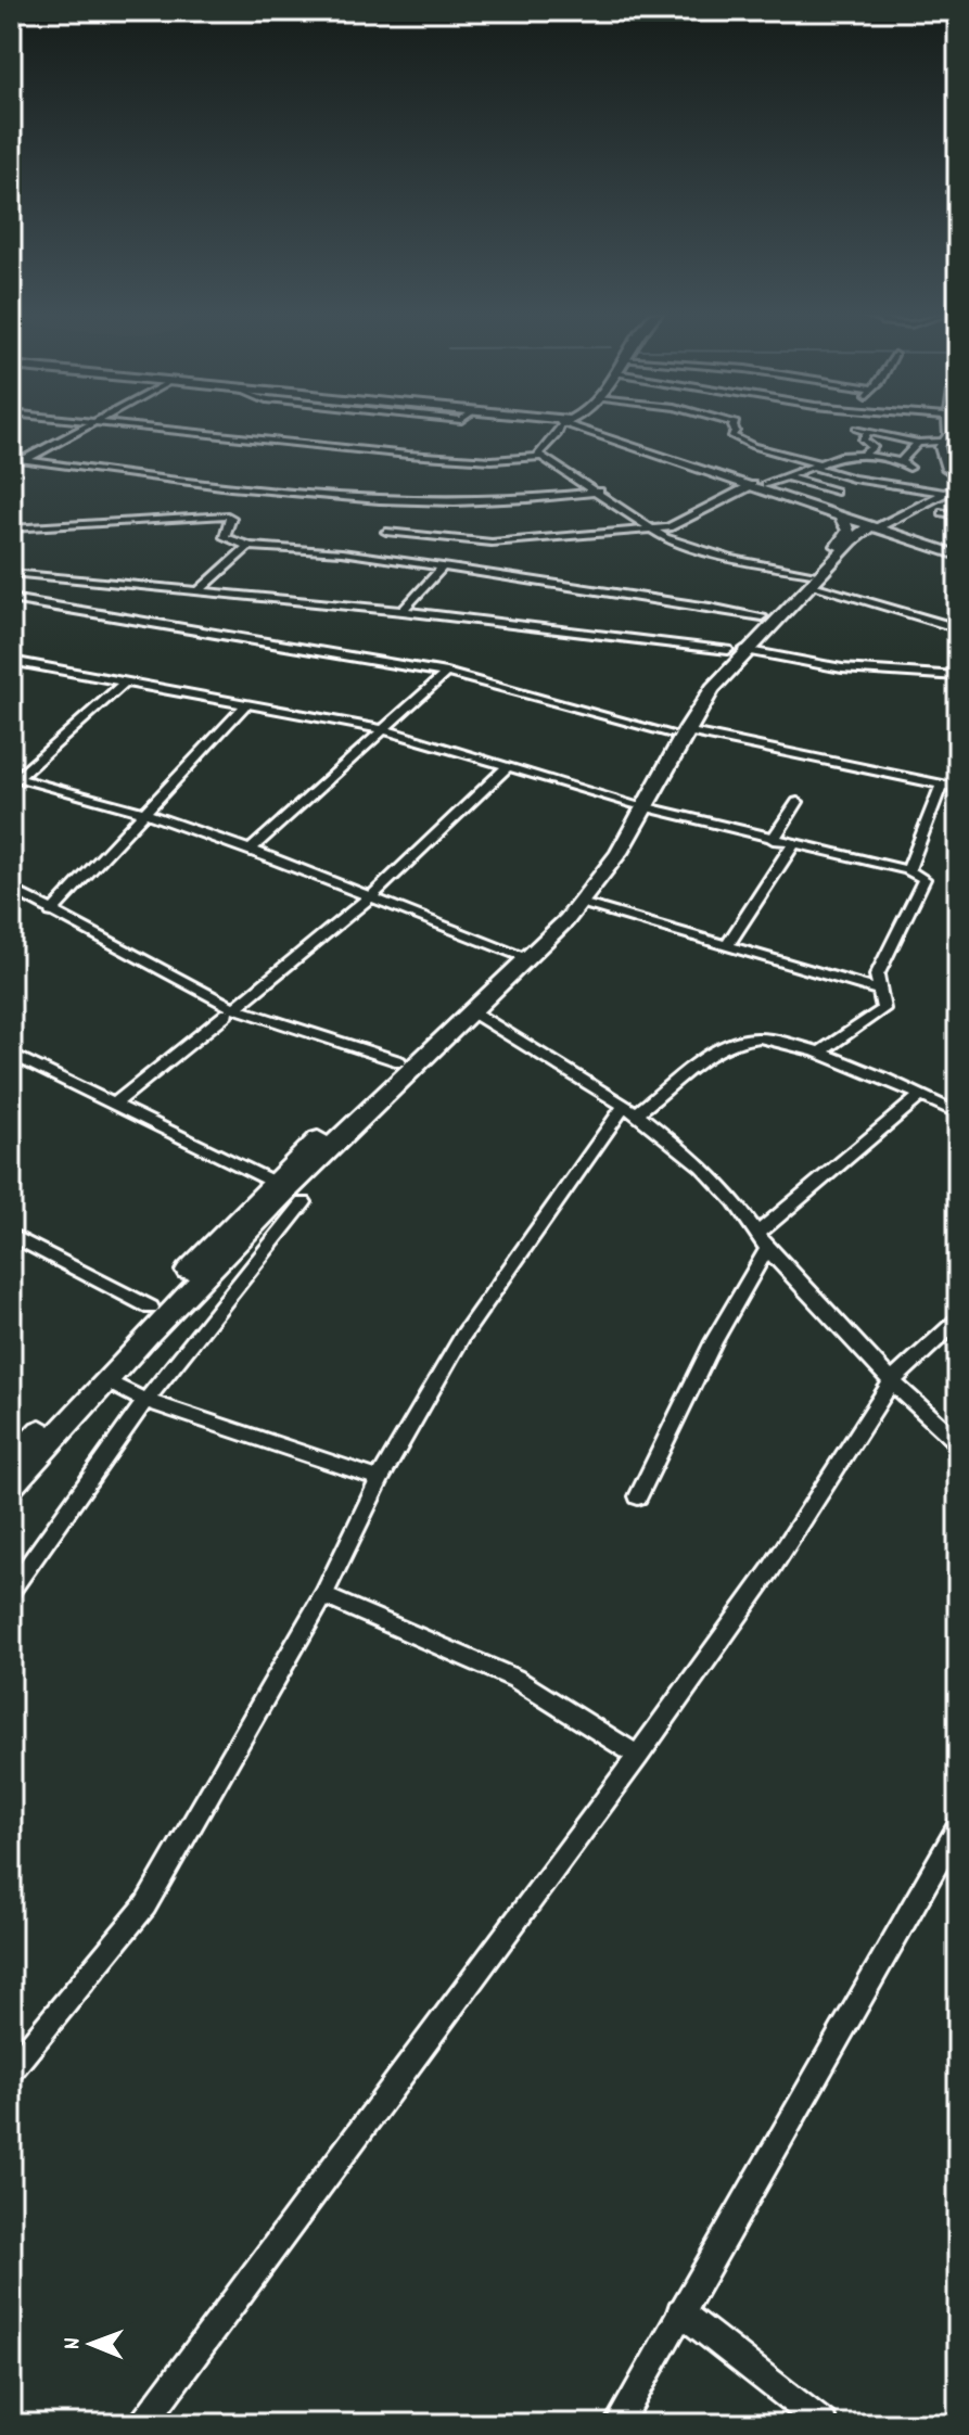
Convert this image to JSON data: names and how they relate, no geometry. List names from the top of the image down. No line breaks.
{"north":"left"}
